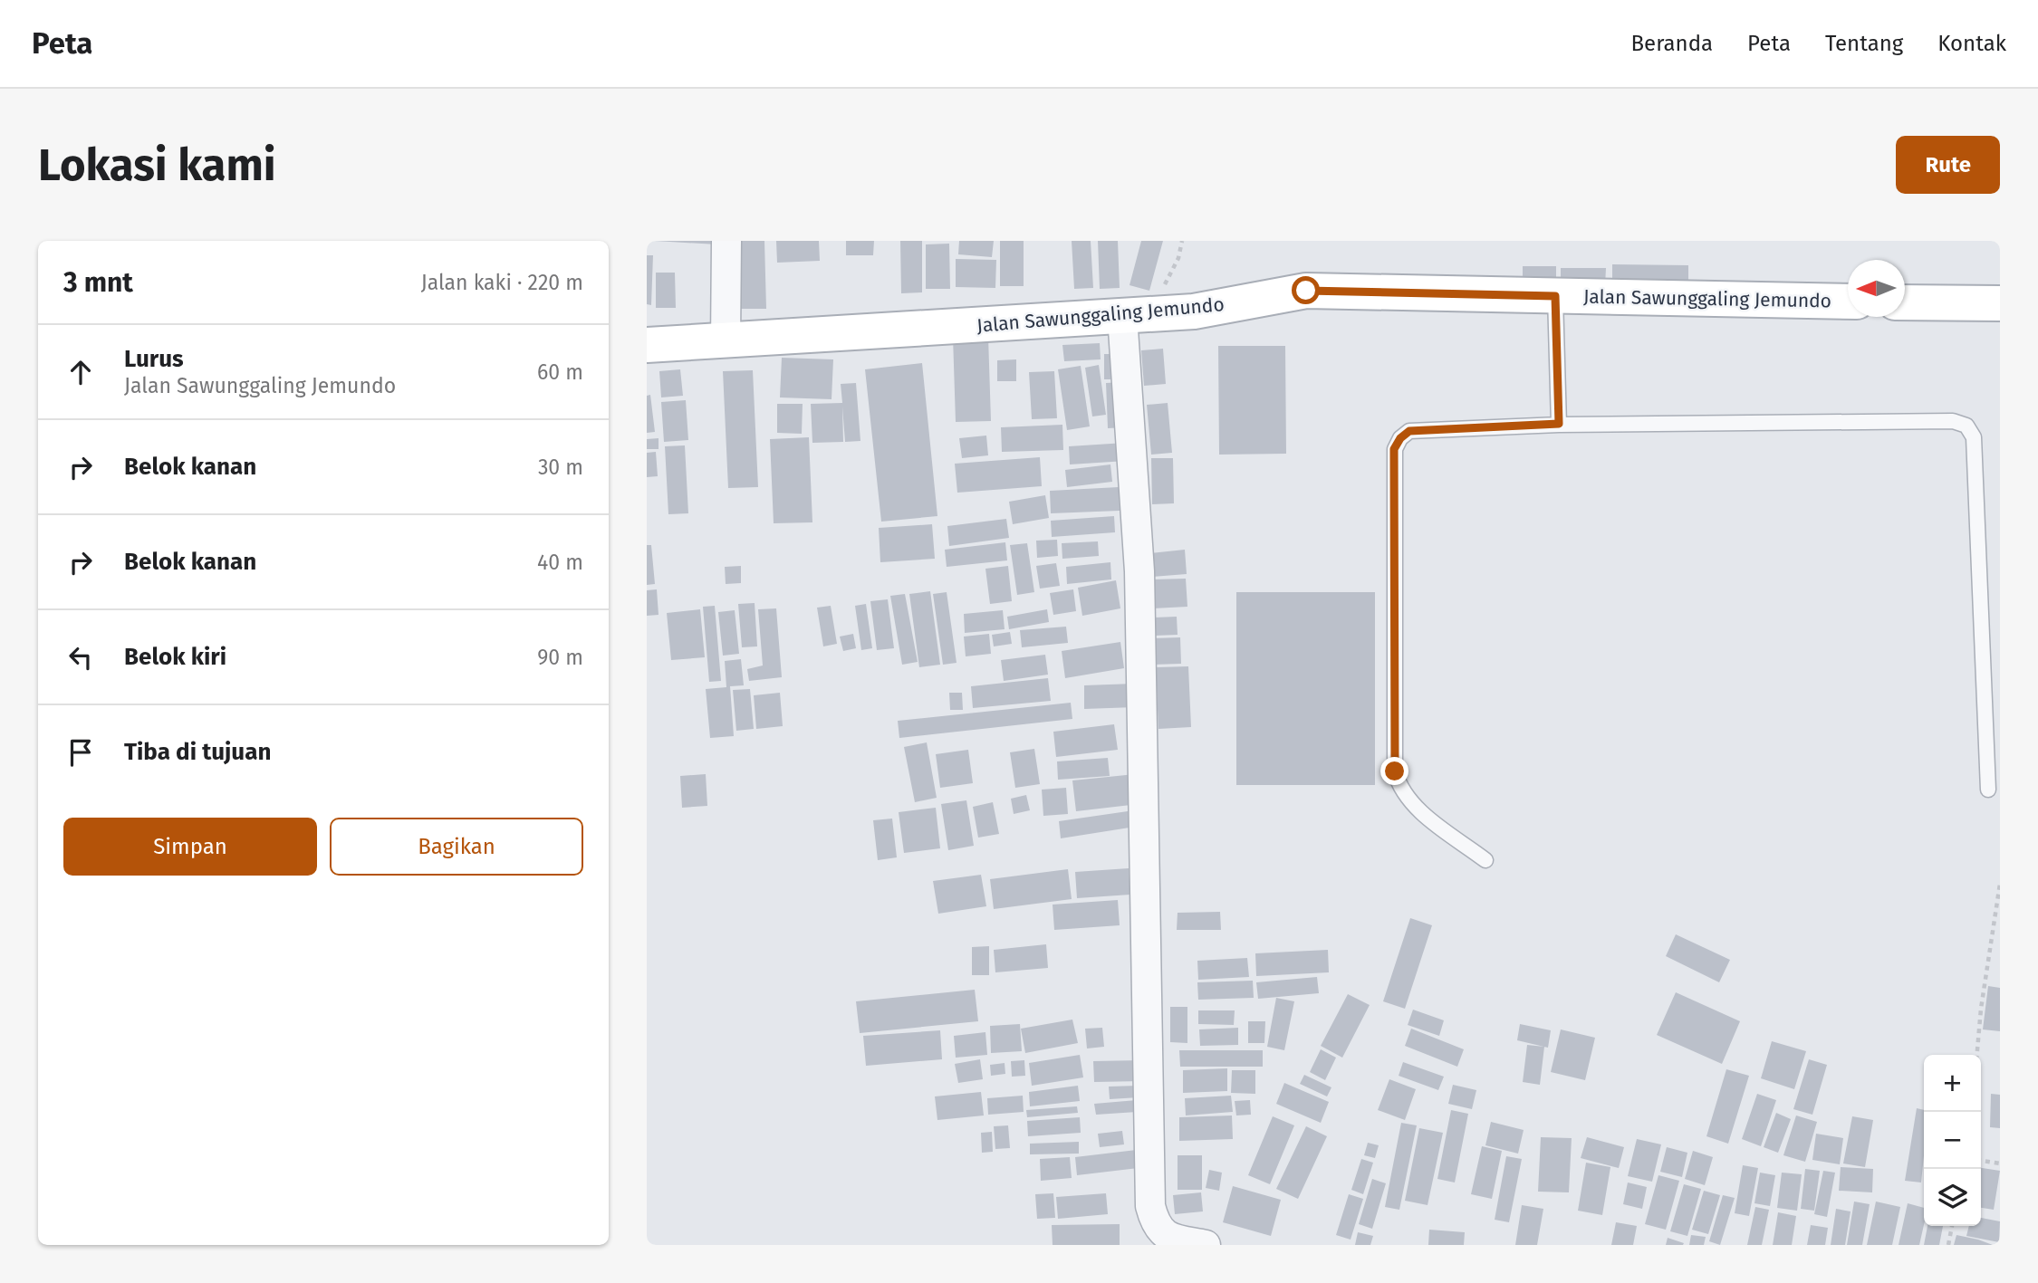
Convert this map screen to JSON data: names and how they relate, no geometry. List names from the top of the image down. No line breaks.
{"streets":{"main road":["Jalan Sawunggaling Jemundo"]},"north":"left","page":{"header":"Peta","nav":["Beranda","Peta","Tentang","Kontak"],"buttons":["Rute",["Simpan","Bagikan"]],"title":"Lokasi kami","heading":["3 mnt","Jalan kaki · 220 m"],"list":[["Lurus","Jalan Sawunggaling Jemundo","60 m"],["Belok kanan","30 m"],["Belok kanan","40 m"],["Belok kiri","90 m"],"Tiba di tujuan"],"map_buttons":["+","−"]}}
